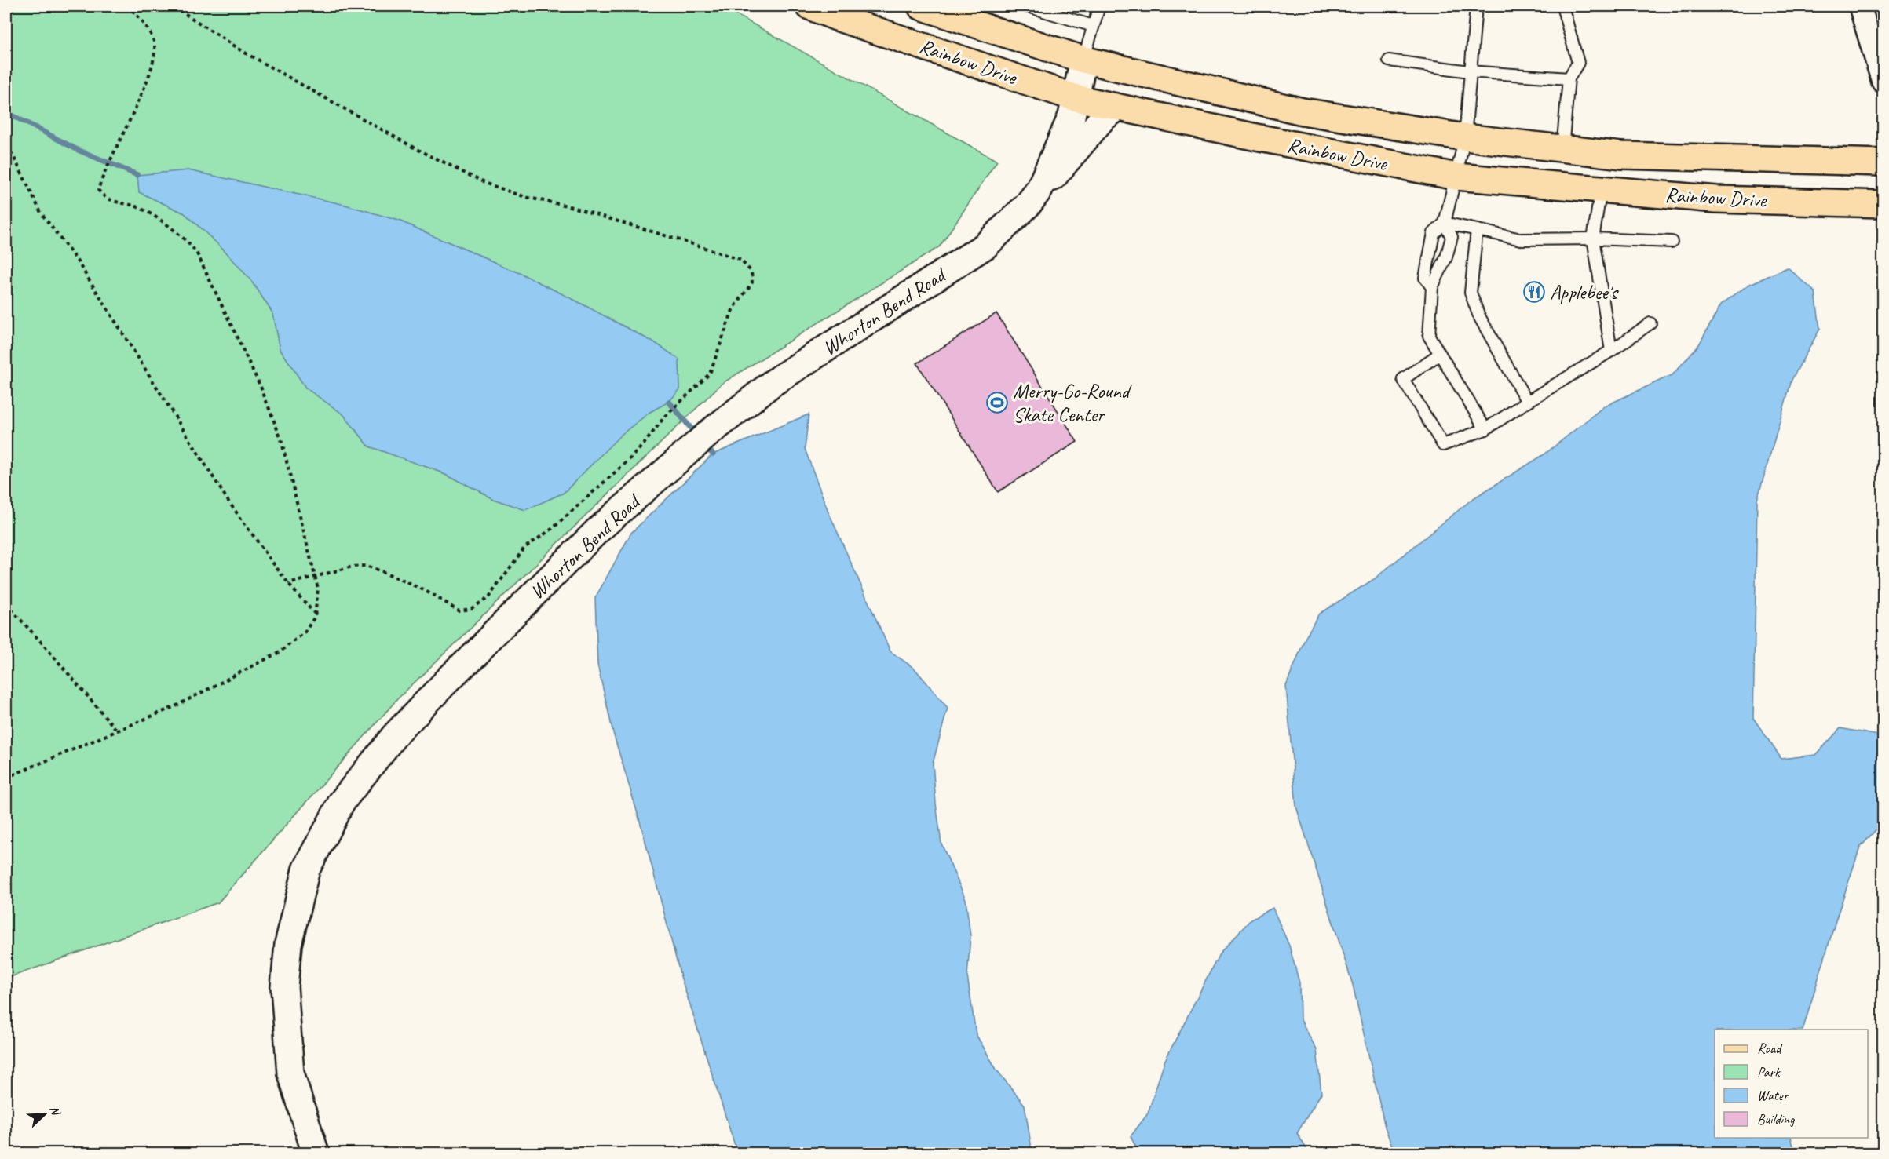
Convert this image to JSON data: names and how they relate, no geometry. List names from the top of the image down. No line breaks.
{"streets":{"main road":["Rainbow Drive","Whorton Bend Road"]},"crossings":[["Rainbow Drive","Whorton Bend Road"]],"places":{"restaurant":["Applebee's"],"sports":["Merry-Go-Round Skate Center"]},"legend":["Road","Park","Water","Building"],"north":"top right"}
